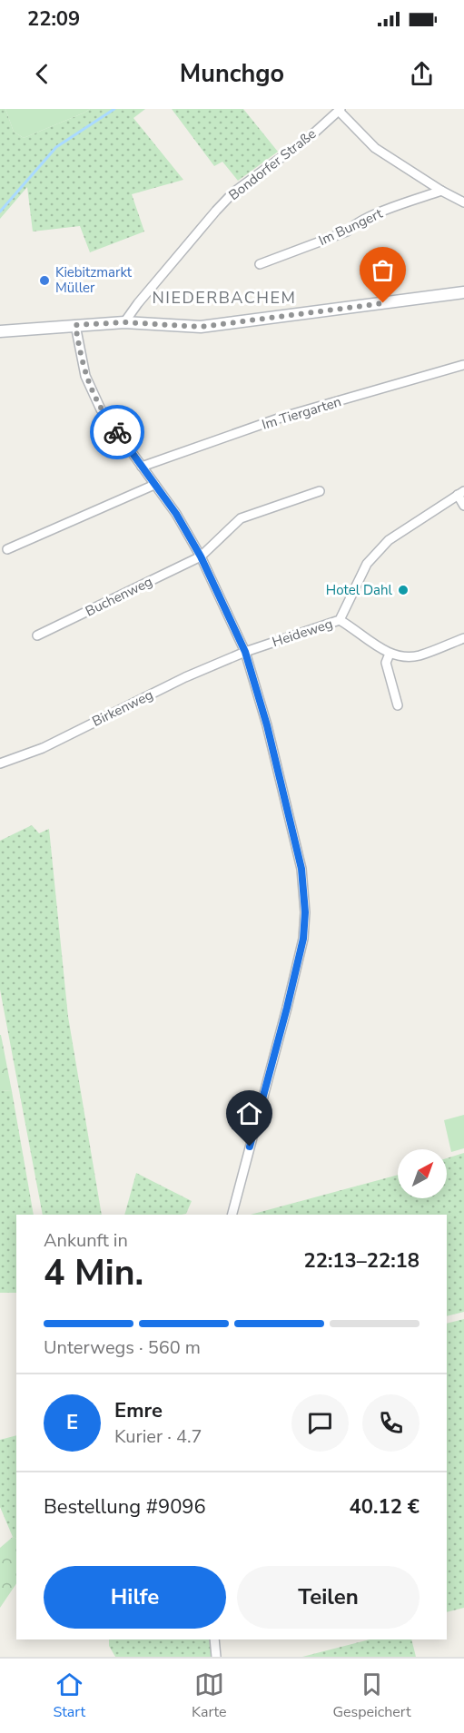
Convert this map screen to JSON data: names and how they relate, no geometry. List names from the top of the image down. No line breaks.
{"streets":{"street":["Bondorfer Straße","Im Bungert","Im Tiergarten","Buchenweg","Heideweg","Birkenweg"]},"crossings":[["Heideweg","Birkenweg"]],"districts":["NIEDERBACHEM"],"places":["Kiebitzmarkt Müller","Hotel Dahl"],"north":"top right","page":{"status":"22:09","header":"Munchgo","heading":["4 Min.","Ankunft in","22:13–22:18"],"panel":["Emre","Kurier · 4.7","Bestellung #9096","40.12 €"],"bar":"Unterwegs · 560 m","round":"E","buttons":["Hilfe","Teilen"],"tabs":["Start","Karte","Gespeichert"]}}
